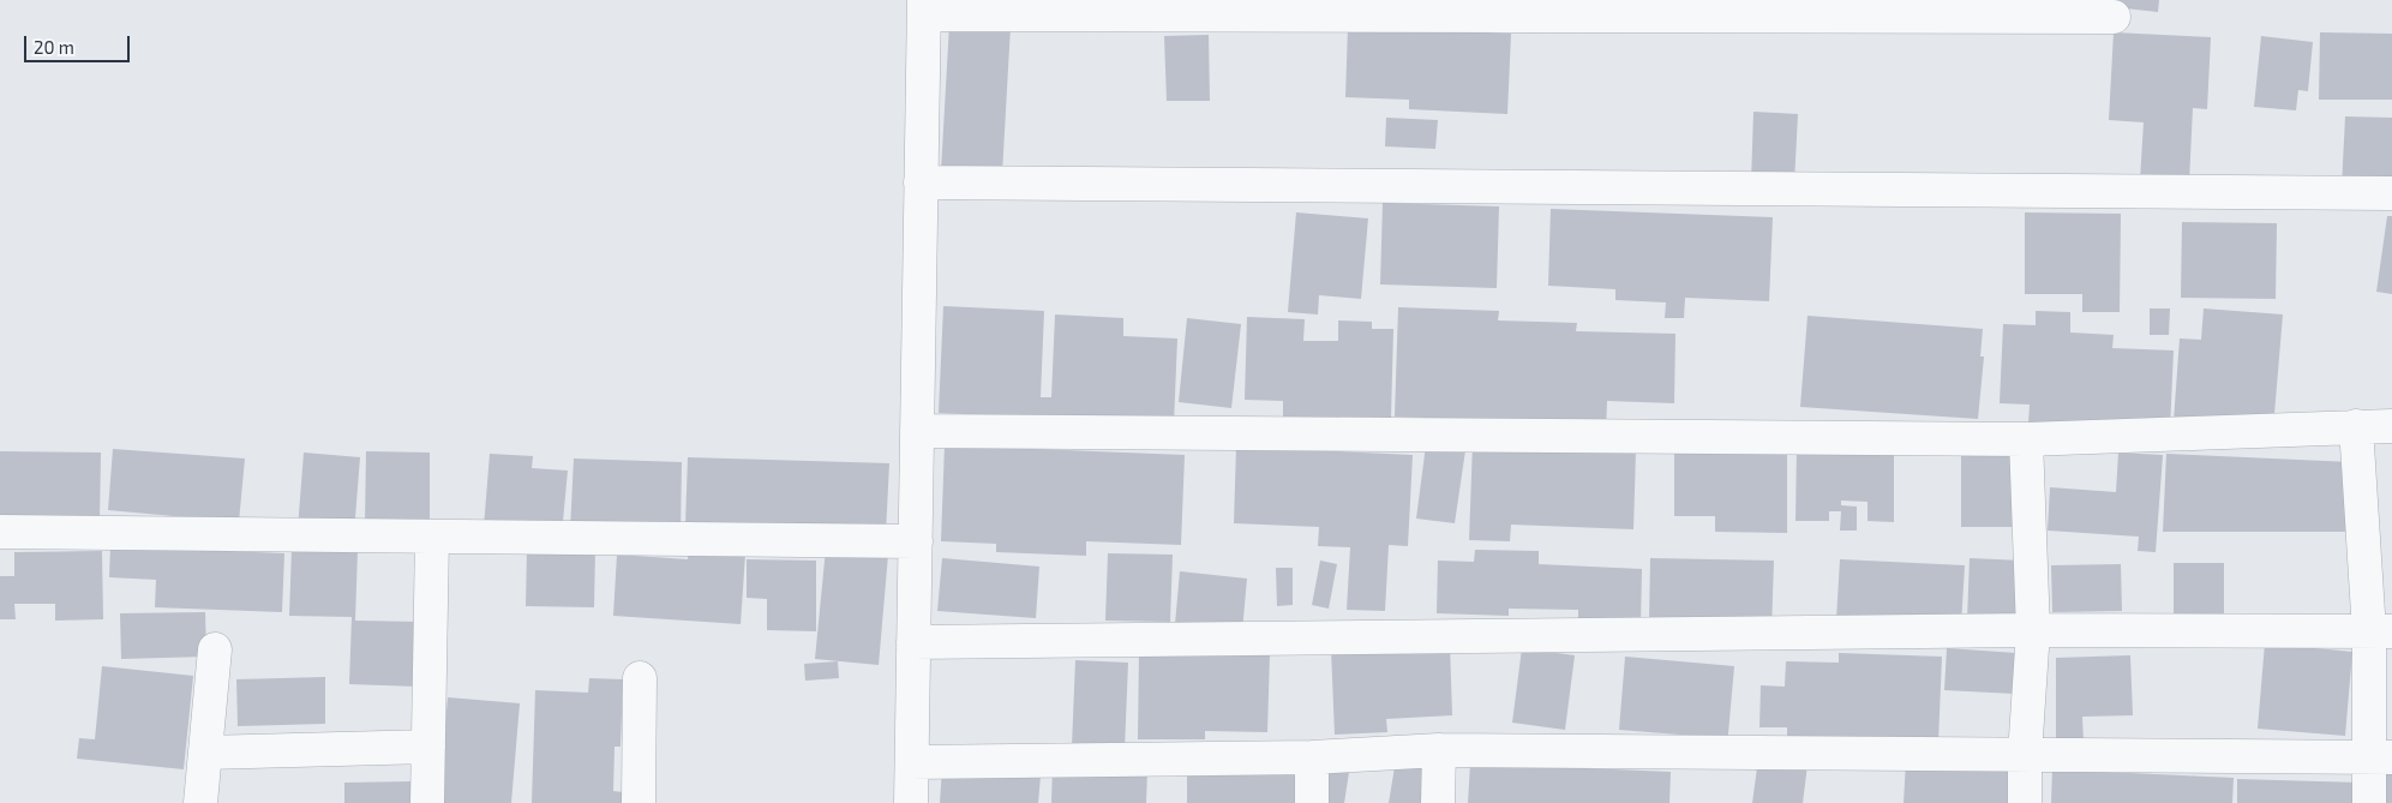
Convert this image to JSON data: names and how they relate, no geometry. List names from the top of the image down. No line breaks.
{"scale_bar":"20 m"}
